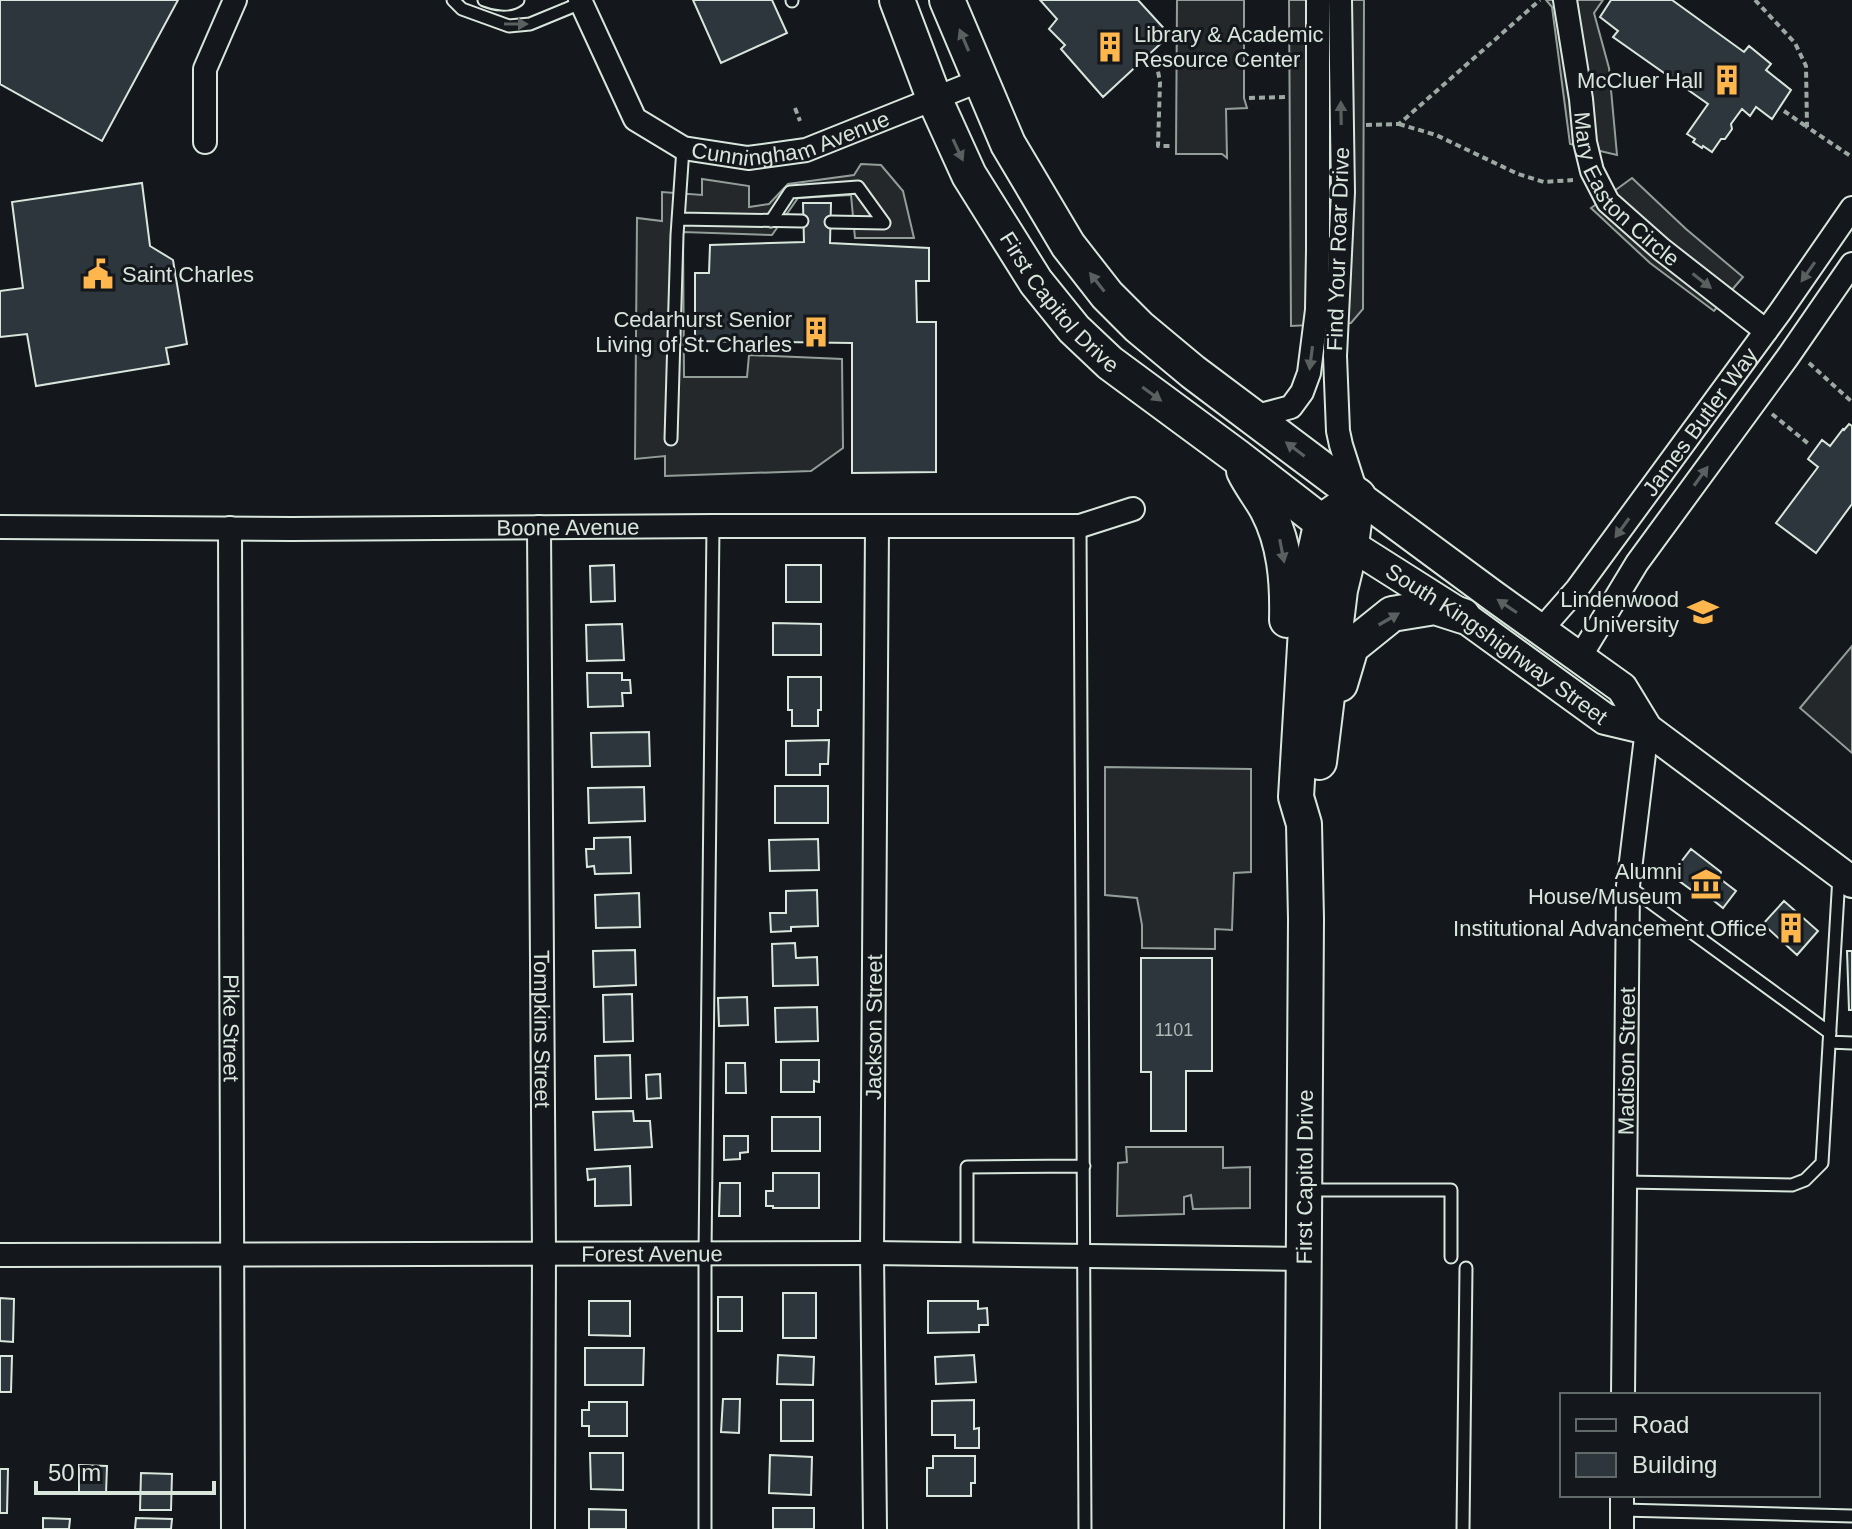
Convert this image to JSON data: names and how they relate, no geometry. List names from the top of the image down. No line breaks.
{"streets":{"main road":["First Capitol Drive","South Kingshighway Street"],"street":["Cunningham Avenue","Mary Easton Circle","Find Your Roar Drive","James Butler Way","Boone Avenue","Pike Street","Tompkins Street","Jackson Street","Madison Street","Forest Avenue"]},"crossings":[["Cunningham Avenue","First Capitol Drive"],["Mary Easton Circle","James Butler Way"],["Find Your Roar Drive","First Capitol Drive"],["Find Your Roar Drive","South Kingshighway Street"],["First Capitol Drive","South Kingshighway Street"],["First Capitol Drive","Forest Avenue"],["James Butler Way","South Kingshighway Street"],["Boone Avenue","Pike Street"],["Boone Avenue","Tompkins Street"],["Boone Avenue","Jackson Street"],["South Kingshighway Street","Madison Street"],["Pike Street","Forest Avenue"],["Tompkins Street","Forest Avenue"],["Jackson Street","Forest Avenue"]],"one_way":["Mary Easton Circle"],"places":{"building":["Library & Academic Resource Center","McCluer Hall","Cedarhurst Senior Living of St. Charles","Institutional Advancement Office"],"public building":["Saint Charles"],"school or university":["Lindenwood University"],"museum":["Alumni House/Museum"]},"house_numbers":["1101"],"legend":["Road","Building"],"scale_bar":"50 m"}
